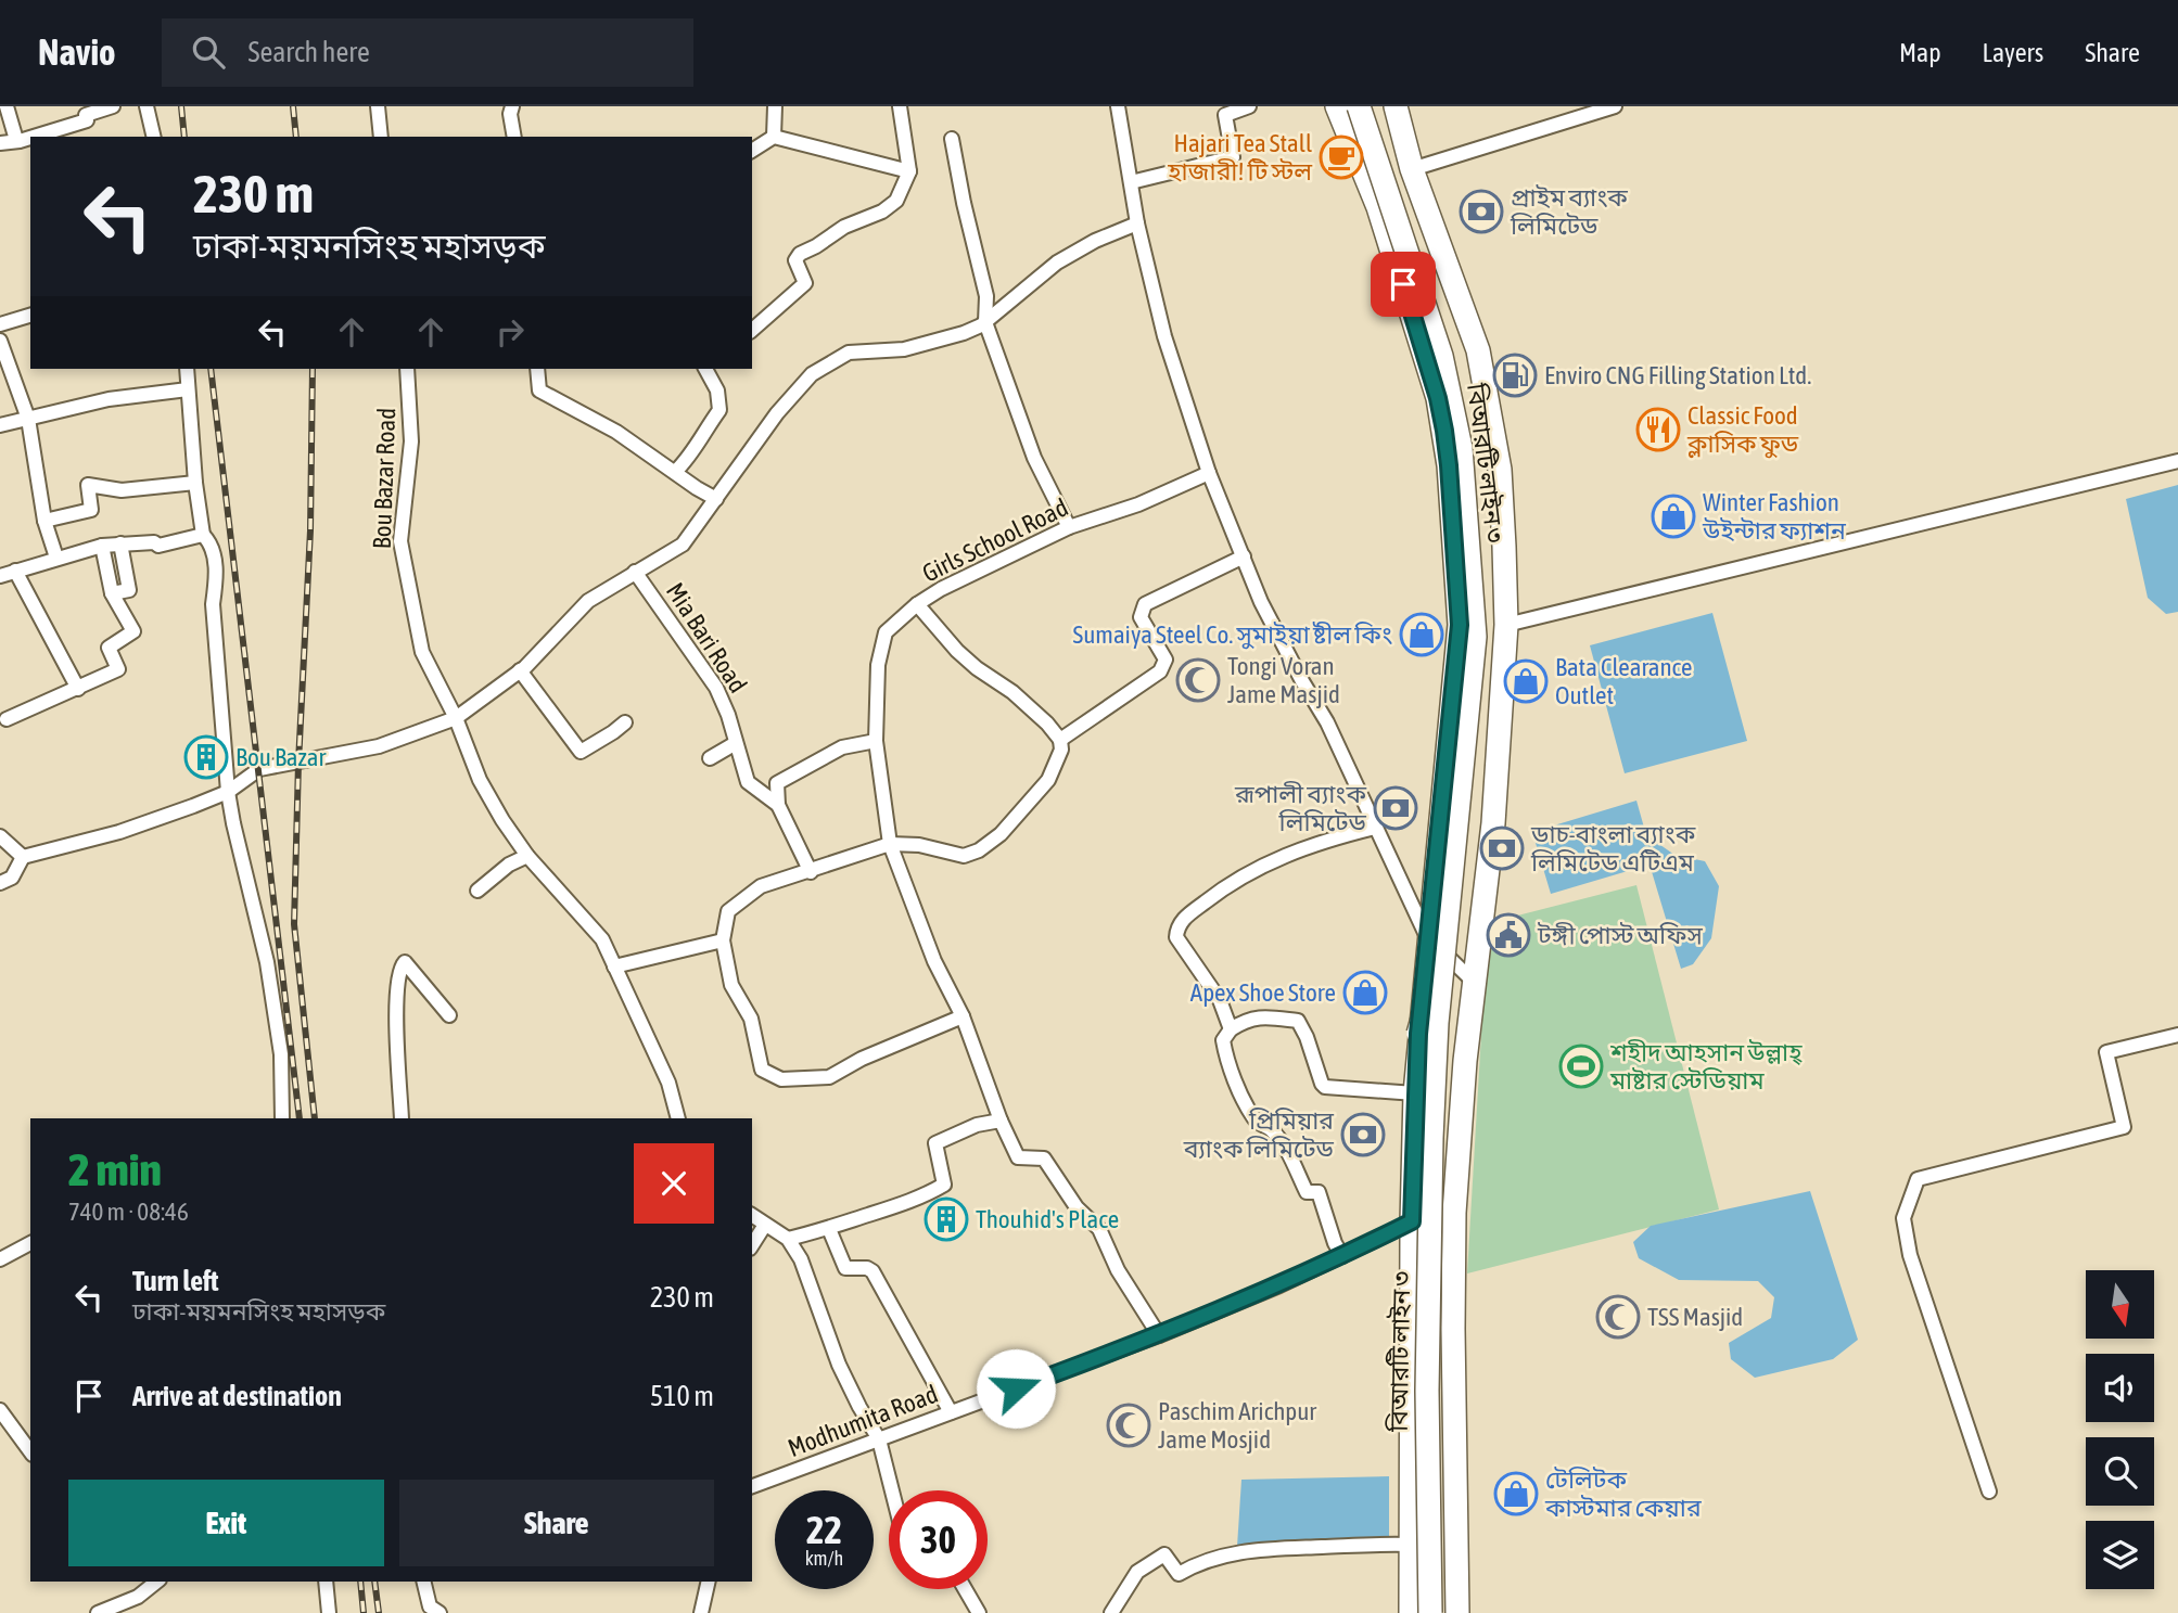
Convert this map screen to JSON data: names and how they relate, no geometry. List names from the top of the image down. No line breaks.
{"streets":{"highway":["বিআরটি লাইন ৩"],"street":["Bou Bazar Road","Girls School Road","Mia Bari Road","Modhumita Road"]},"crossings":[["Girls School Road","Modhumita Road"]],"places":{"cafe":["Hajari Tea Stall হাজারী! টি স্টল"],"bank":["প্রাইম ব্যাংক লিমিটেড","রূপালী ব্যাংক লিমিটেড","ডাচ-বাংলা ব্যাংক লিমিটেড এটিএম","প্রিমিয়ার ব্যাংক লিমিটেড"],"fuel station":["Enviro CNG Filling Station Ltd."],"restaurant":["Classic Food ক্লাসিক ফুড"],"shop":["Winter Fashion উইন্টার ফ্যাশন","Sumaiya Steel Co. সুমাইয়া ষ্টীল কিং","Bata Clearance Outlet","Apex Shoe Store","টেলিটক কাস্টমার কেয়ার"],"mosque":["Tongi Voran Jame Masjid","TSS Masjid","Paschim Arichpur Jame Mosjid"],"building":["Bou Bazar","Thouhid's Place"],"public building":["টঙ্গী পোস্ট অফিস"],"sports":["শহীদ আহসান উল্লাহ্‌ মাষ্টার স্টেডিয়াম"]},"north":"bottom","page":{"header":"Navio","search":"Search here","nav":["Map","Layers","Share"],"turn":["230 m","ঢাকা-ময়মনসিংহ মহাসড়ক"],"heading":["2 min","740 m · 08:46"],"list":[{"name":"Turn left","note":"ঢাকা-ময়মনসিংহ মহাসড়ক","value":"230 m"},{"name":"Arrive at destination","value":"510 m"}],"buttons":["Exit","Share"],"speed":"22 km/h","limit":"30"}}
